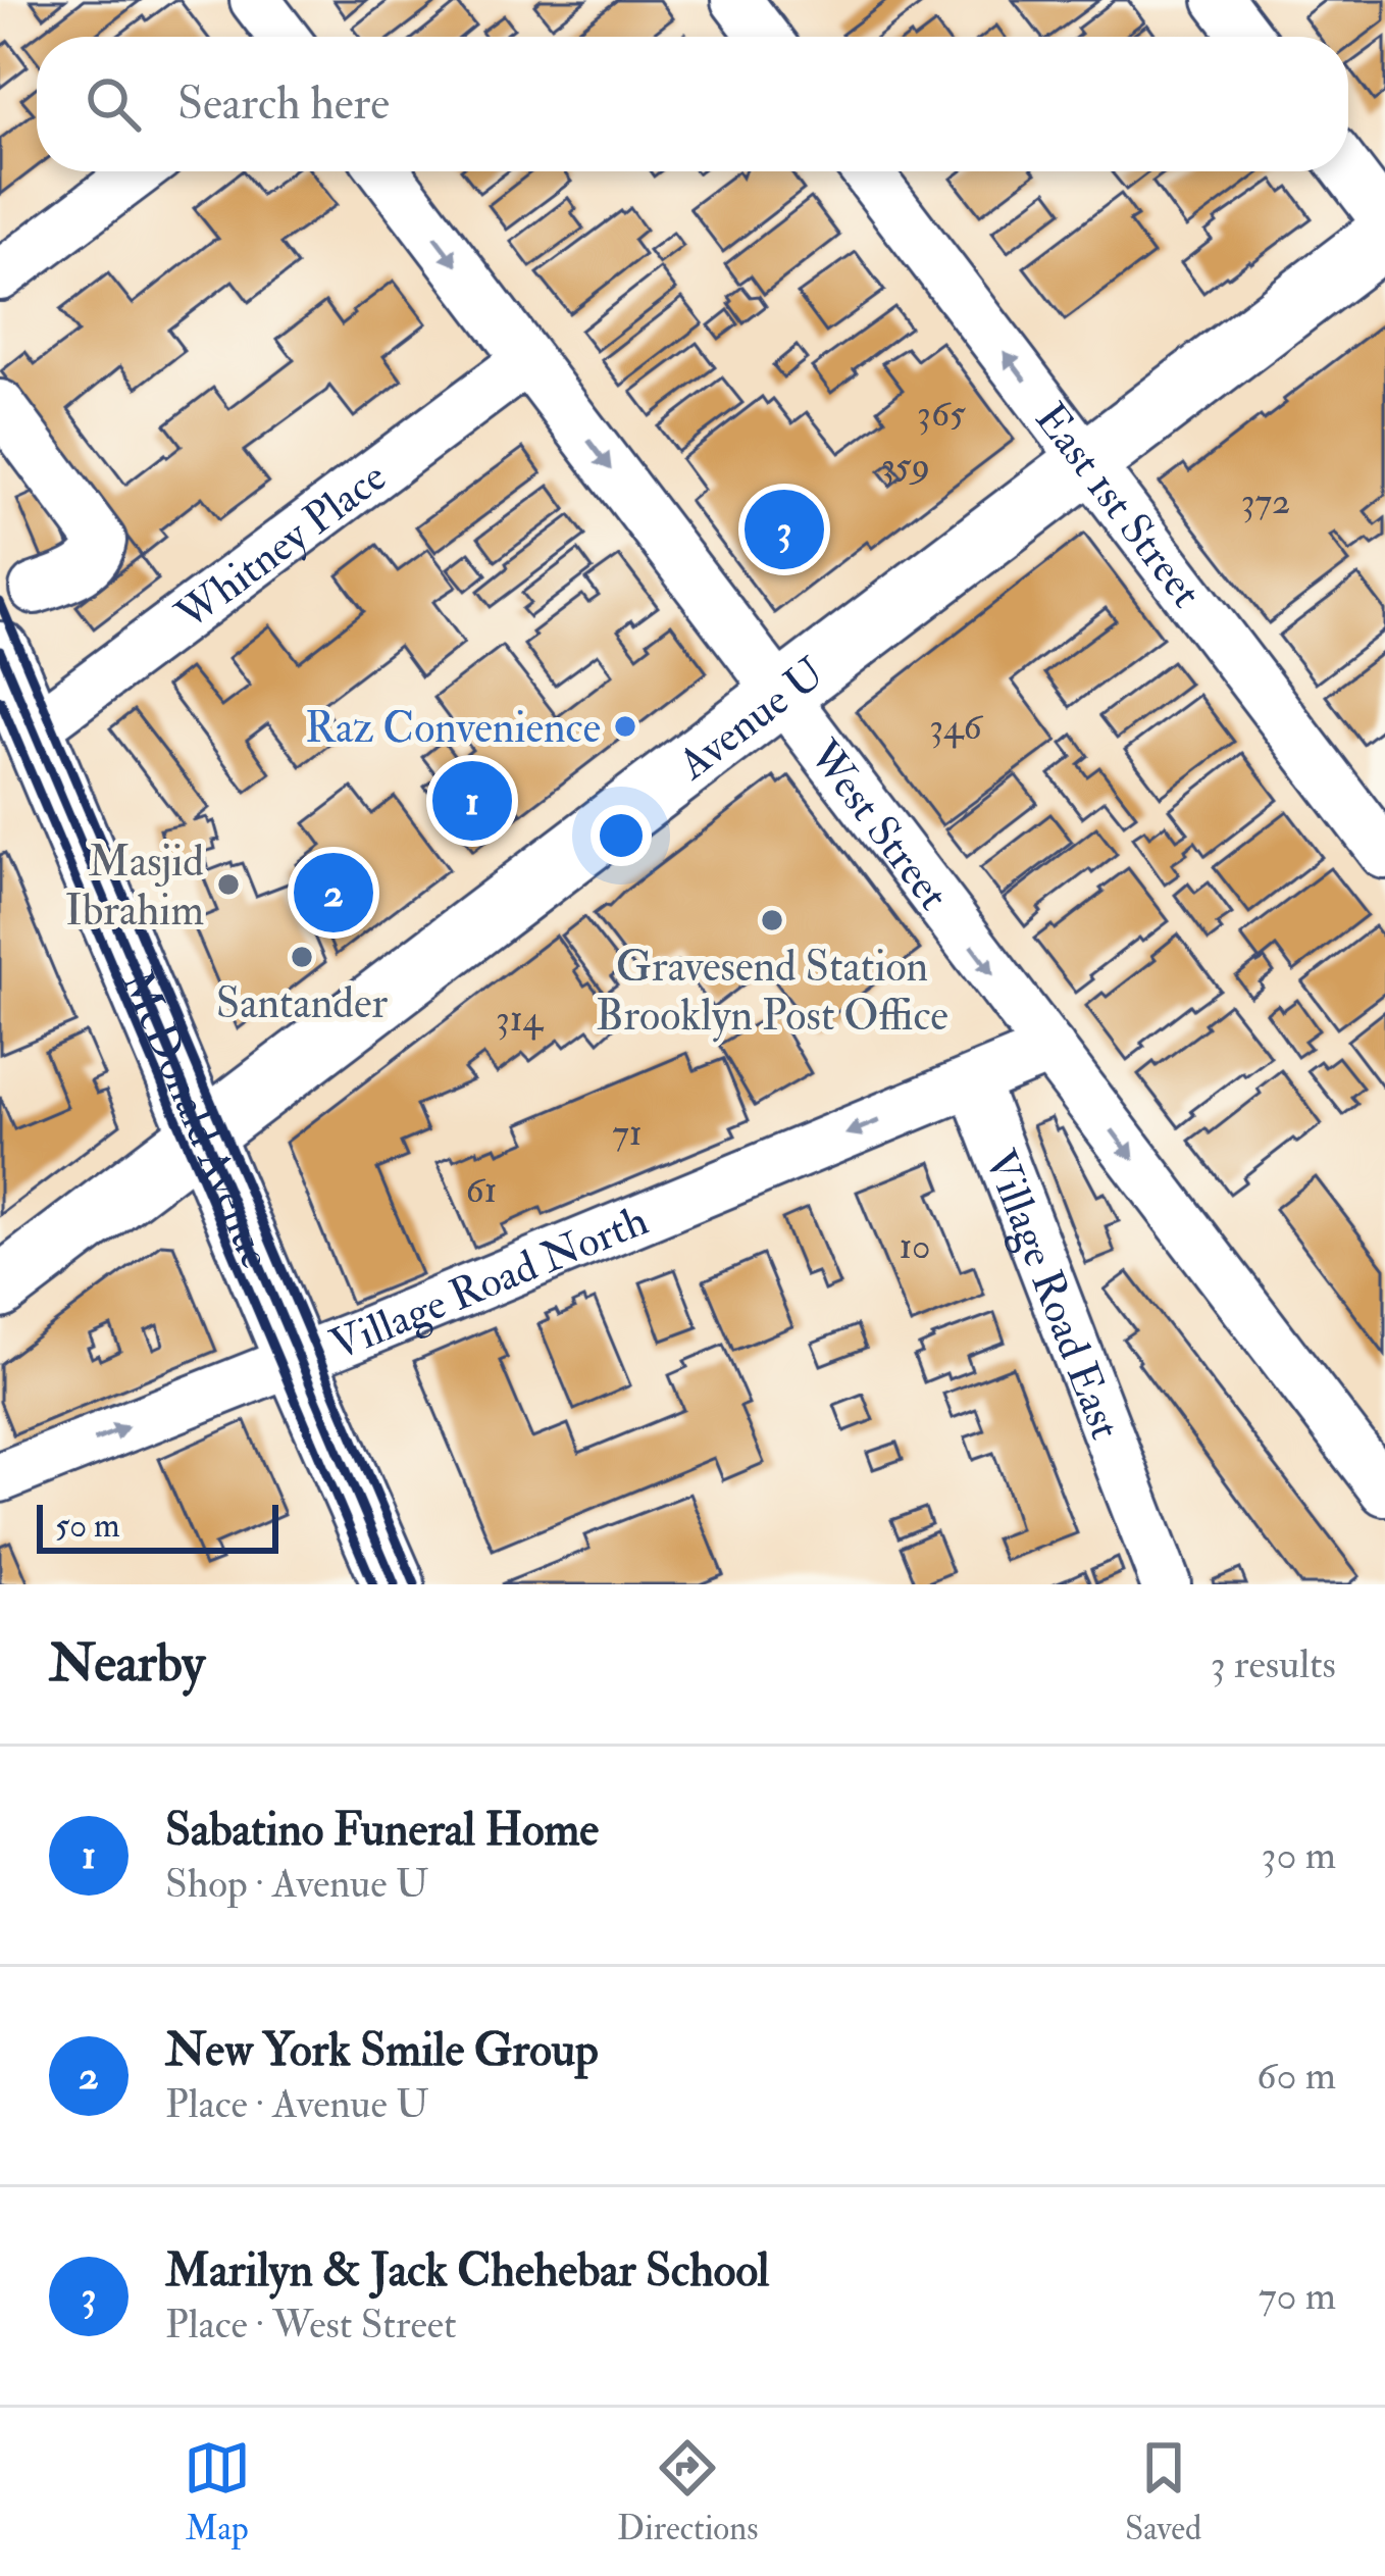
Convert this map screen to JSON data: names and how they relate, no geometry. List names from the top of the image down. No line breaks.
{"streets":{"main road":["Avenue U","McDonald Avenue"],"street":["East 1st Street","Whitney Place","West Street","Village Road North","Village Road East"]},"crossings":[["East 1st Street","Avenue U"],["Whitney Place","West Street"],["Whitney Place","McDonald Avenue"],["Avenue U","West Street"],["Avenue U","McDonald Avenue"],["McDonald Avenue","Village Road North"],["Village Road North","Village Road East"]],"one_way":["East 1st Street","West Street"],"places":["Raz Convenience","Masjid Ibrahim","Gravesend Station Brooklyn Post Office","Santander"],"house_numbers":["365","359","372","346","314","71","61","10"],"scale_bar":"50 m","page":{"search":"Search here","pins":["3","1","2"],"scale":"50 m","heading":["Nearby","3 results"],"list":[{"mark":"1","name":"Sabatino Funeral Home","note":"Shop · Avenue U","value":"30 m"},{"mark":"2","name":"New York Smile Group","note":"Place · Avenue U","value":"60 m"},{"mark":"3","name":"Marilyn & Jack Chehebar School","note":"Place · West Street","value":"70 m"}],"nav":["Map","Directions","Saved"]}}
